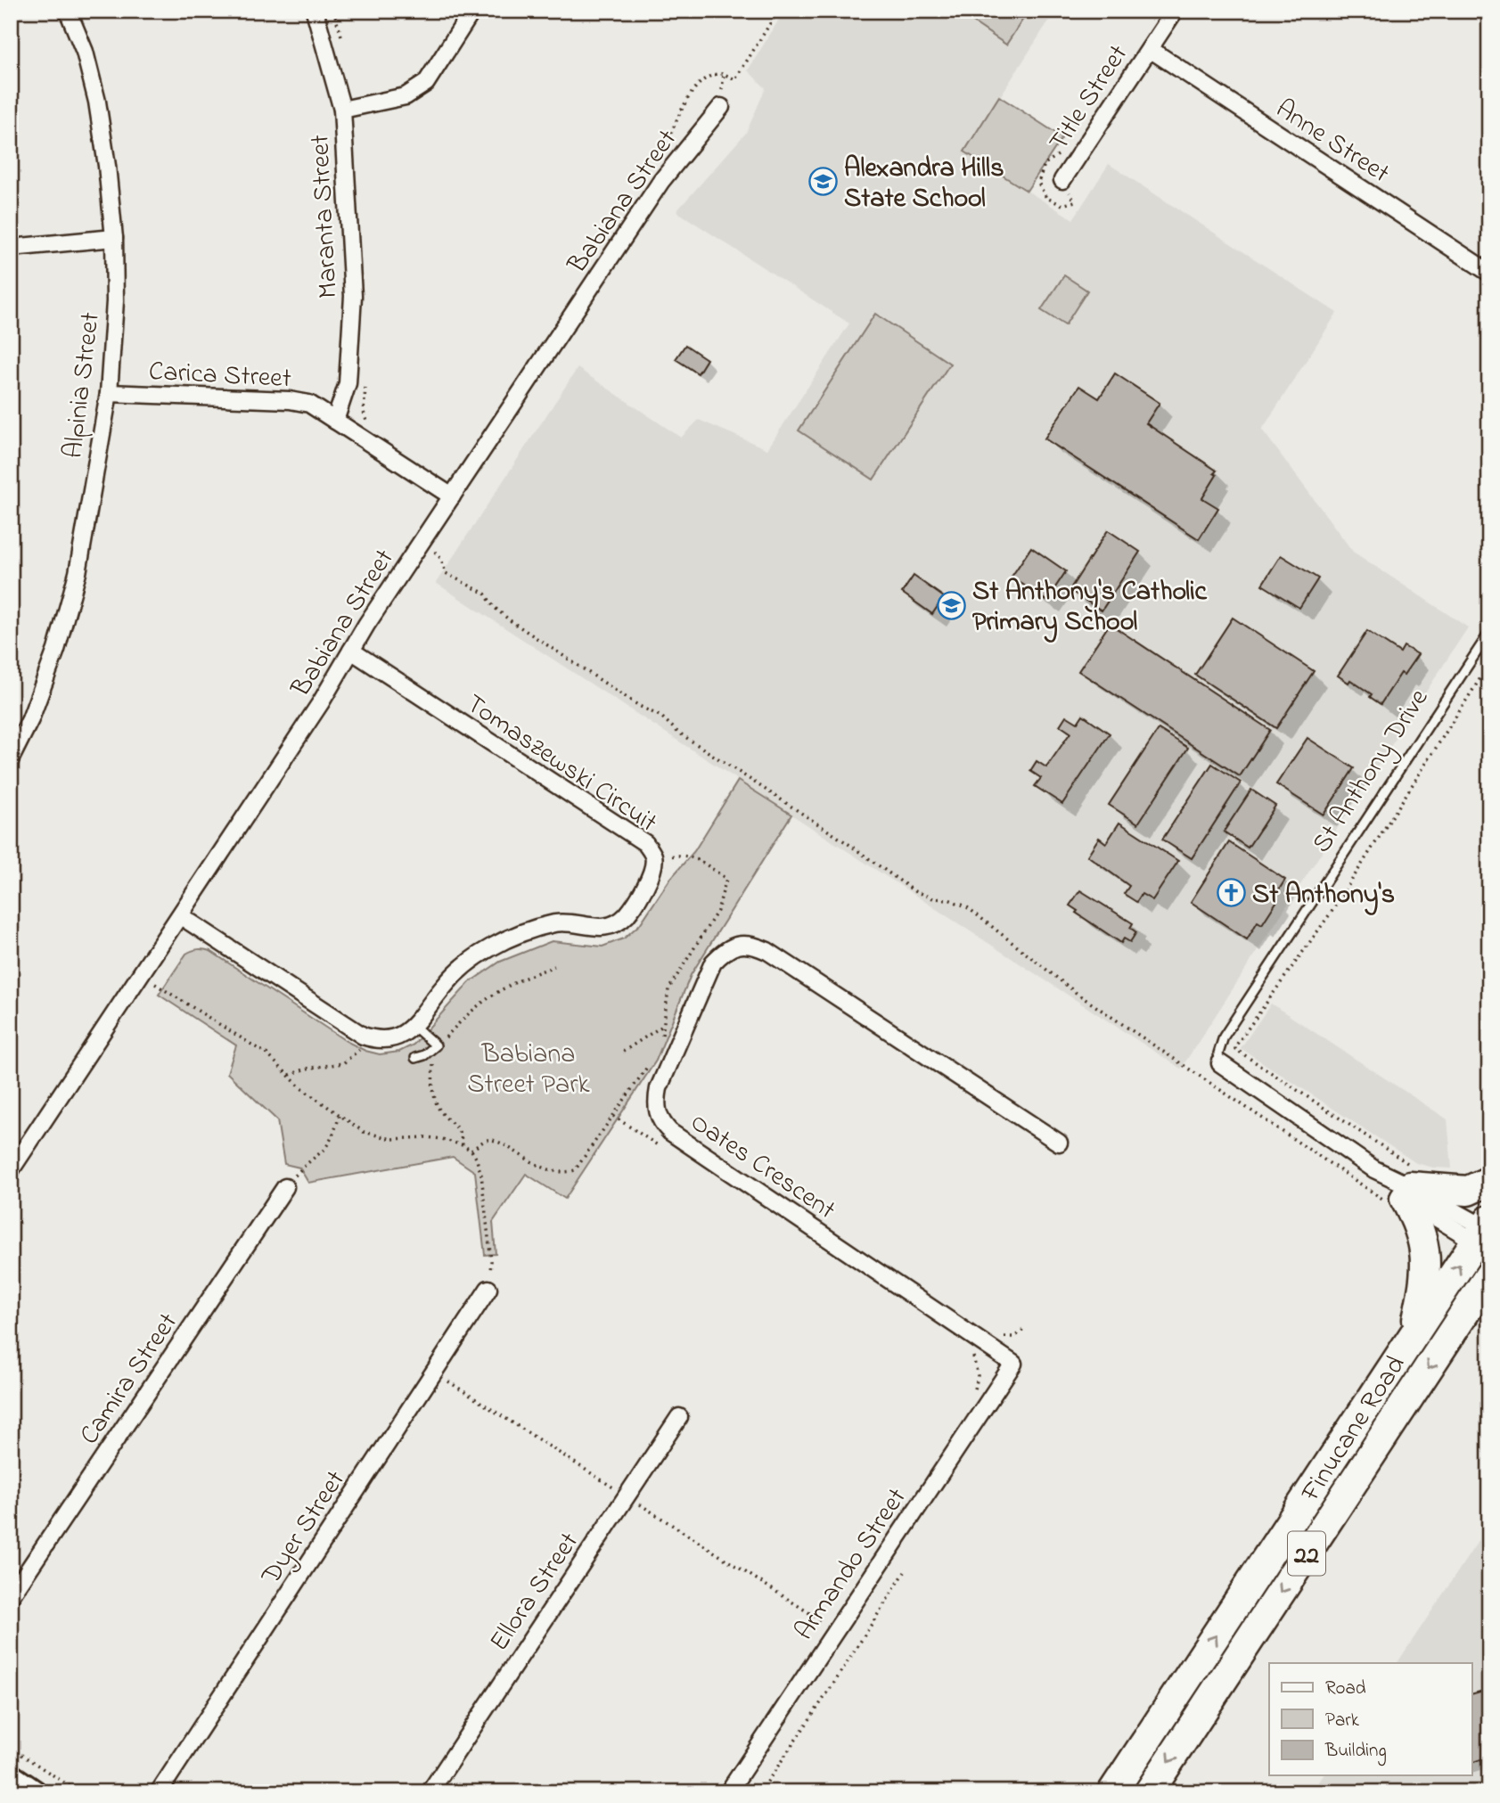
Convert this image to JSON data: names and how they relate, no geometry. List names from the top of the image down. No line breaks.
{"streets":{"highway":["Finucane Road","22"],"street":["Title Street","Anne Street","Babiana Street","Maranta Street","Carica Street","Alpinia Street","Tomaszewski Circuit","St Anthony Drive","Oates Crescent","Camira Street","Dyer Street","Armando Street","Ellora Street"]},"crossings":[["Title Street","Anne Street"],["Babiana Street","Carica Street"],["Babiana Street","Tomaszewski Circuit"],["Maranta Street","Carica Street"],["Carica Street","Alpinia Street"],["St Anthony Drive","Finucane Road"],["Oates Crescent","Armando Street"]],"parks":["Babiana Street Park"],"places":{"school or university":["Alexandra Hills State School","St Anthony's Catholic Primary School"],"church":["St Anthony's"]},"legend":["Road","Park","Building"]}
